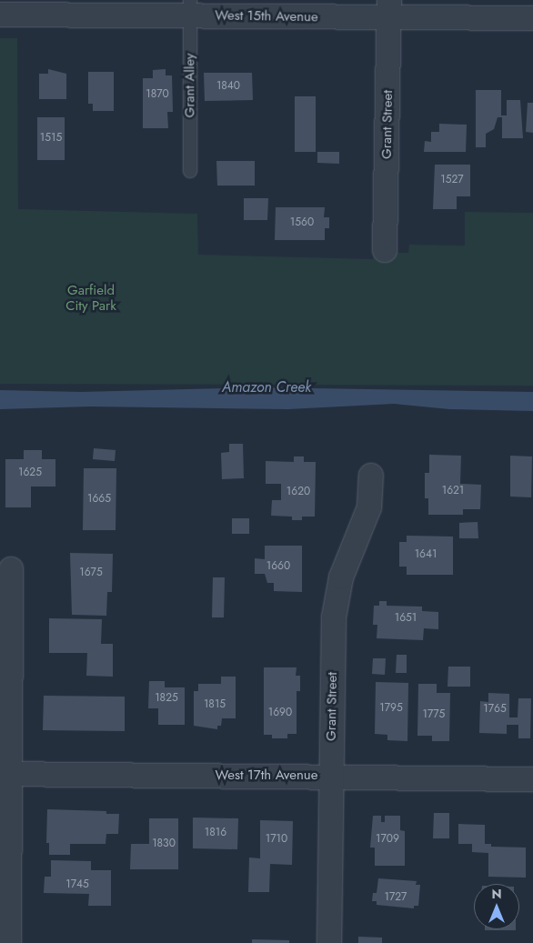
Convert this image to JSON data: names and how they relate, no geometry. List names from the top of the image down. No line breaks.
{"streets":{"street":["West 15th Avenue","Grant Street","West 17th Avenue"],"lane":["Grant Alley"]},"crossings":[["West 15th Avenue","Grant Alley"],["West 15th Avenue","Grant Street"],["Grant Street","West 17th Avenue"]],"water":["Amazon Creek"],"parks":["Garfield City Park"],"house_numbers":["1840","1870","1515","1527","1560","1625","1621","1620","1665","1641","1660","1675","1651","1825","1815","1795","1765","1690","1775","1816","1710","1709","1830","1745","1727"],"north":"top"}
